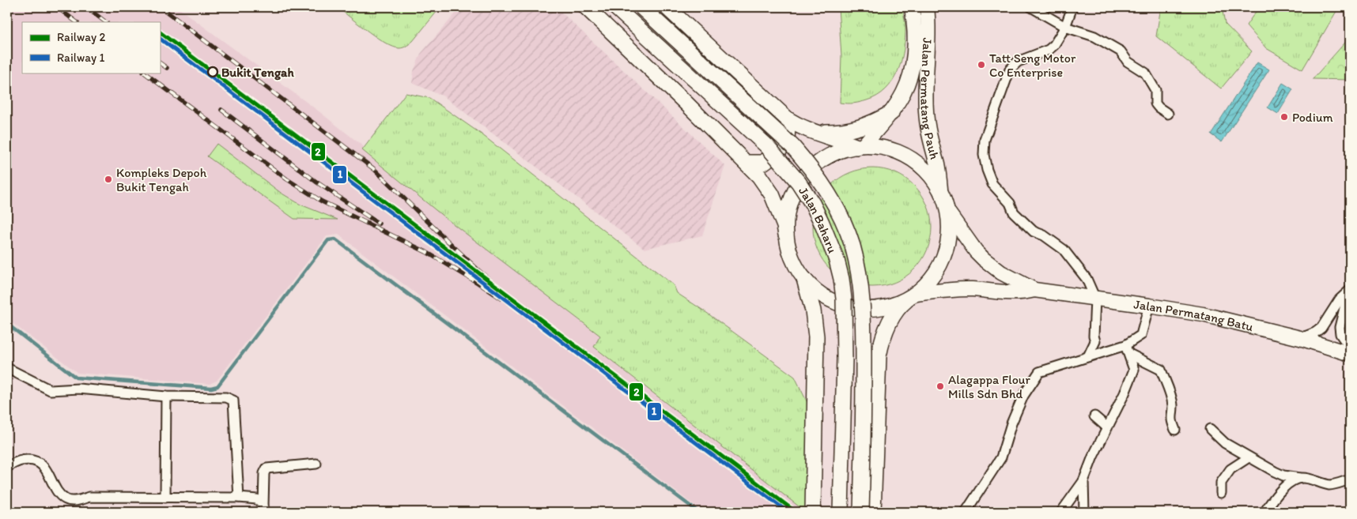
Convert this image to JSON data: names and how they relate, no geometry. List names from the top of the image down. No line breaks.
{"streets":{"highway":["Jalan Baharu"],"main road":["Jalan Permatang Pauh","Jalan Permatang Batu"]},"crossings":[["Jalan Permatang Pauh","Jalan Permatang Batu"]],"places":["Tatt Seng Motor Co Enterprise","Bukit Tengah","Podium","Kompleks Depoh Bukit Tengah","Alagappa Flour Mills Sdn Bhd"],"lines":["rail line 2","rail line 1"],"legend":["Railway 2","Railway 1"]}
